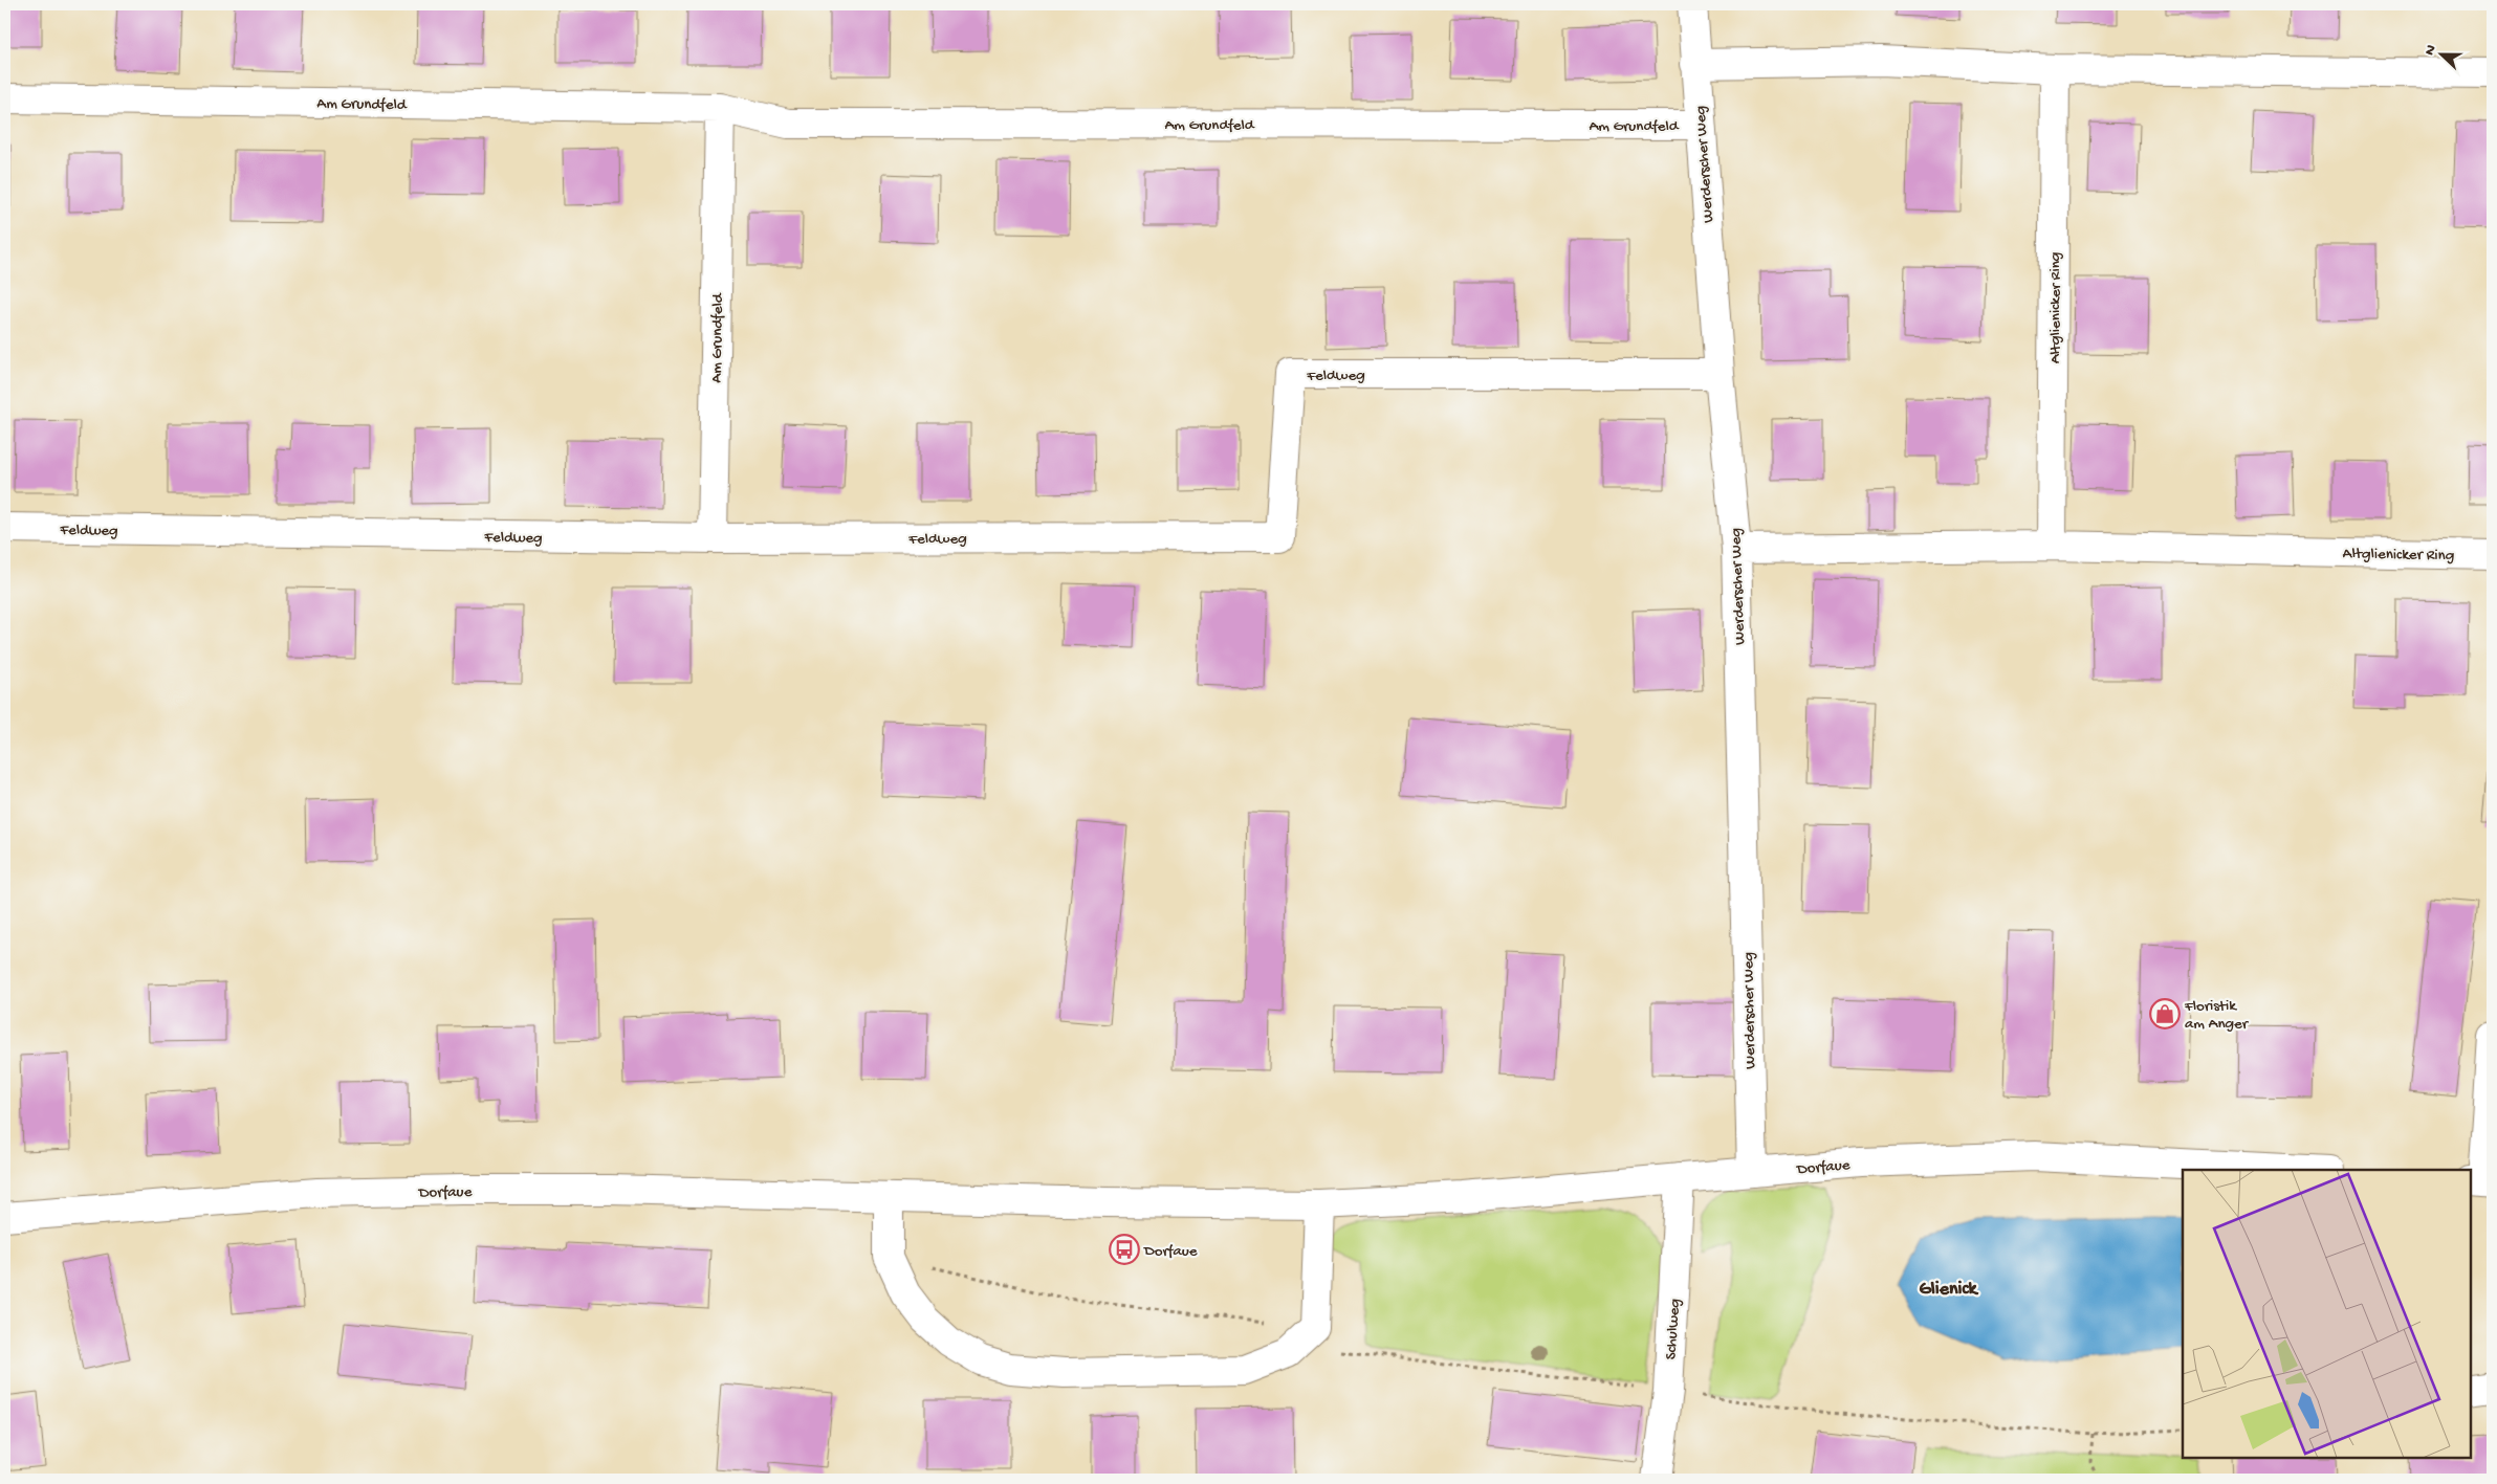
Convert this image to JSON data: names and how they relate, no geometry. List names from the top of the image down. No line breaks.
{"streets":{"street":["Am Grundfeld","Werderscher Weg","Altglienicker Ring","Feldweg","Dorfaue","Schulweg"]},"crossings":[["Am Grundfeld","Werderscher Weg"],["Am Grundfeld","Feldweg"],["Werderscher Weg","Altglienicker Ring"],["Werderscher Weg","Feldweg"],["Werderscher Weg","Dorfaue"],["Dorfaue","Schulweg"]],"districts":["Glienick"],"places":{"shop":["Floristik am Anger"],"bus stop":["Dorfaue"]},"north":"left"}
